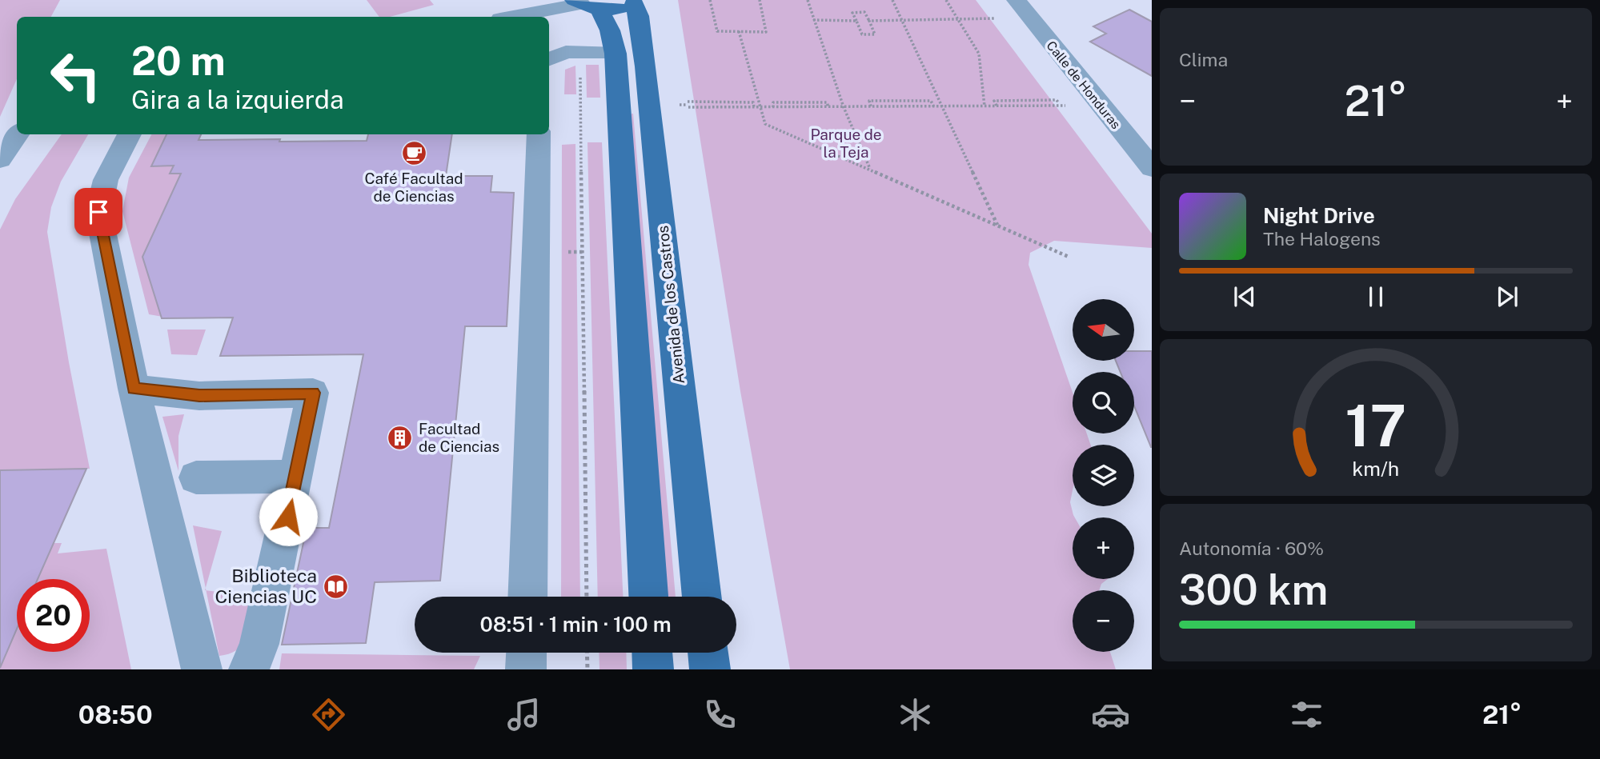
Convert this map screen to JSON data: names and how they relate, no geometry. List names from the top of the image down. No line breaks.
{"streets":{"main road":["Avenida de los Castros"],"street":["Calle de Honduras"]},"parks":["Parque de la Teja"],"places":{"cafe":["Café Facultad de Ciencias"],"building":["Facultad de Ciencias"],"library":["Biblioteca Ciencias UC"]},"north":"left","page":{"tile":["Clima",["Autonomía · 60%","300 km"]],"turn":["20 m","Gira a la izquierda"],"heat":["−","21°","+"],"song":["Night Drive","The Halogens"],"map_buttons":["+","−"],"limit":"20","trip":"08:51 · 1 min · 100 m","tabs":["08:50","21°"],"gauge":["17","km/h"]}}
